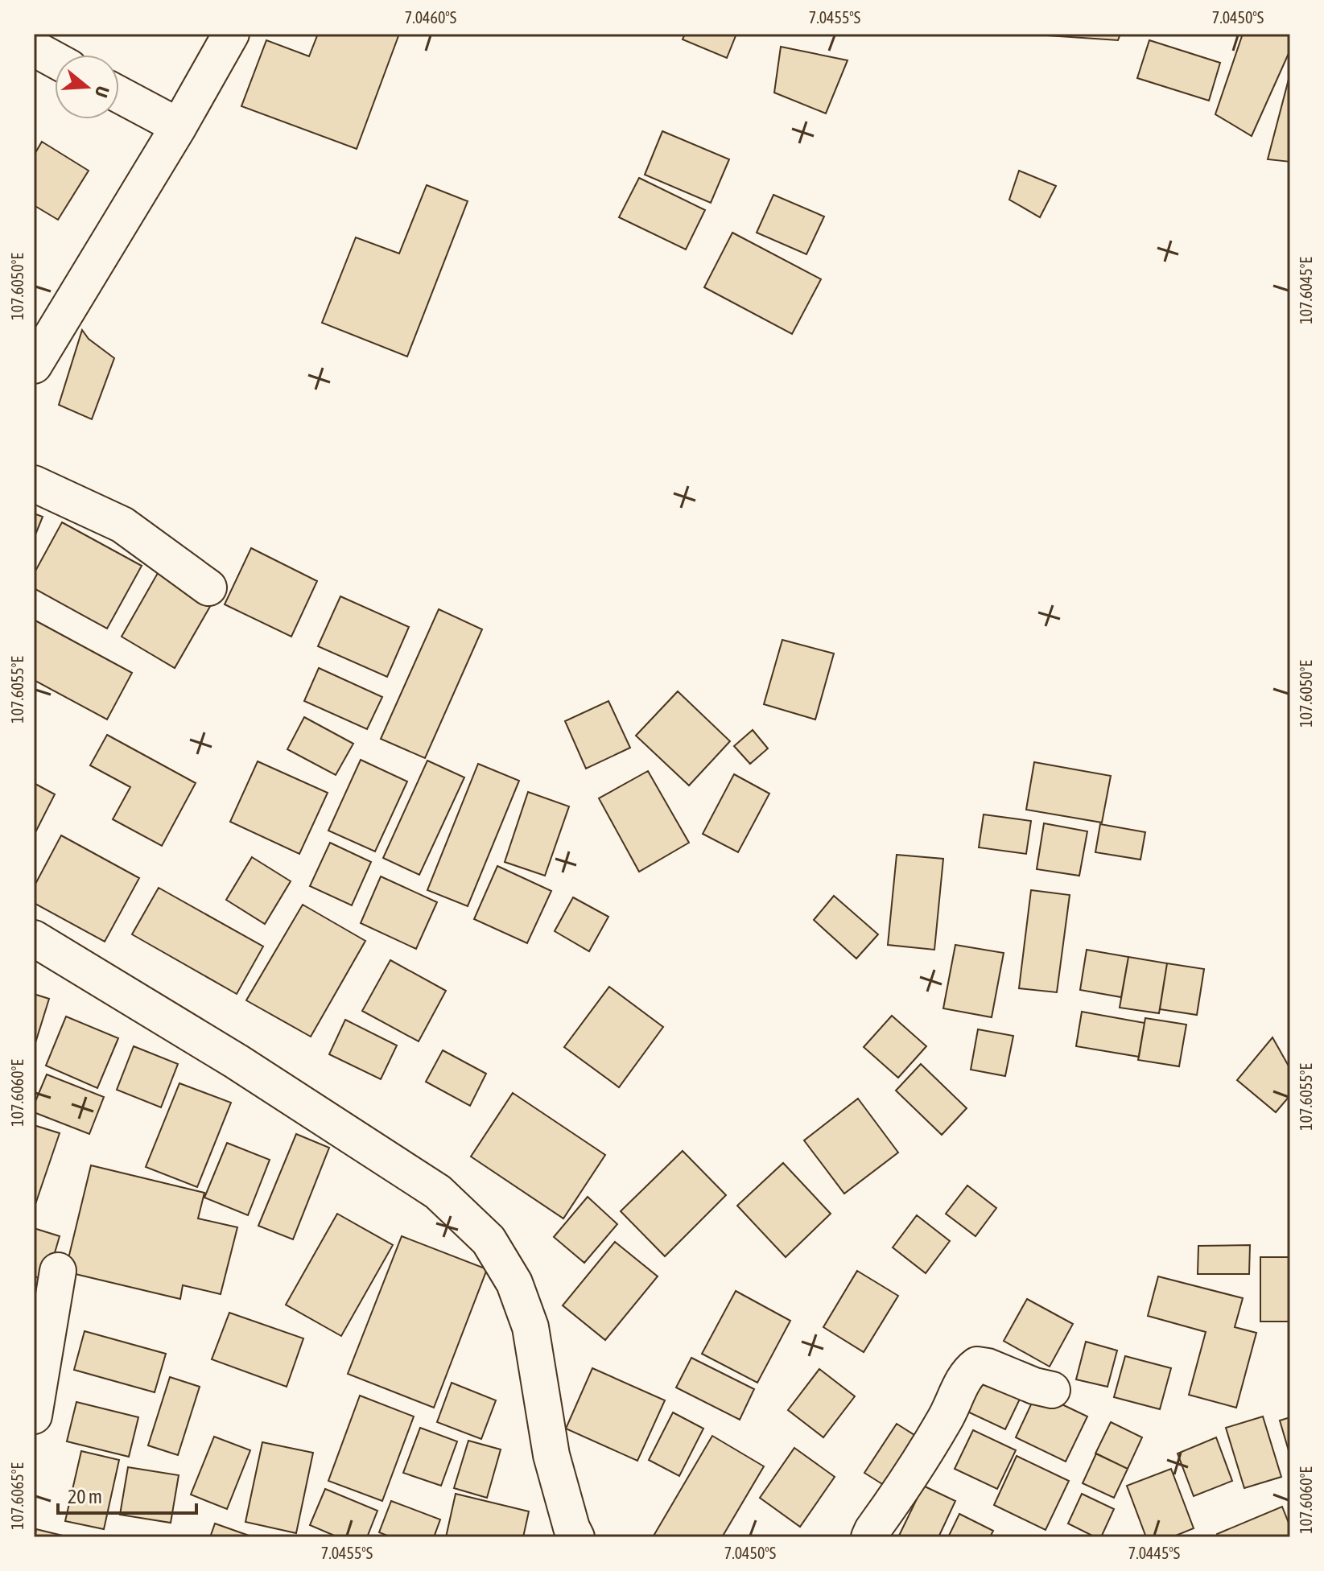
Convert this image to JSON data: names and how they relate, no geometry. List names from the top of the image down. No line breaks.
{"scale_bar":"20 m","north":"right","coordinates":["7.0460°S","7.0455°S","7.0450°S","107.6050°E","107.6045°E","107.6055°E","107.6060°E","107.6065°E","7.0445°S"]}
